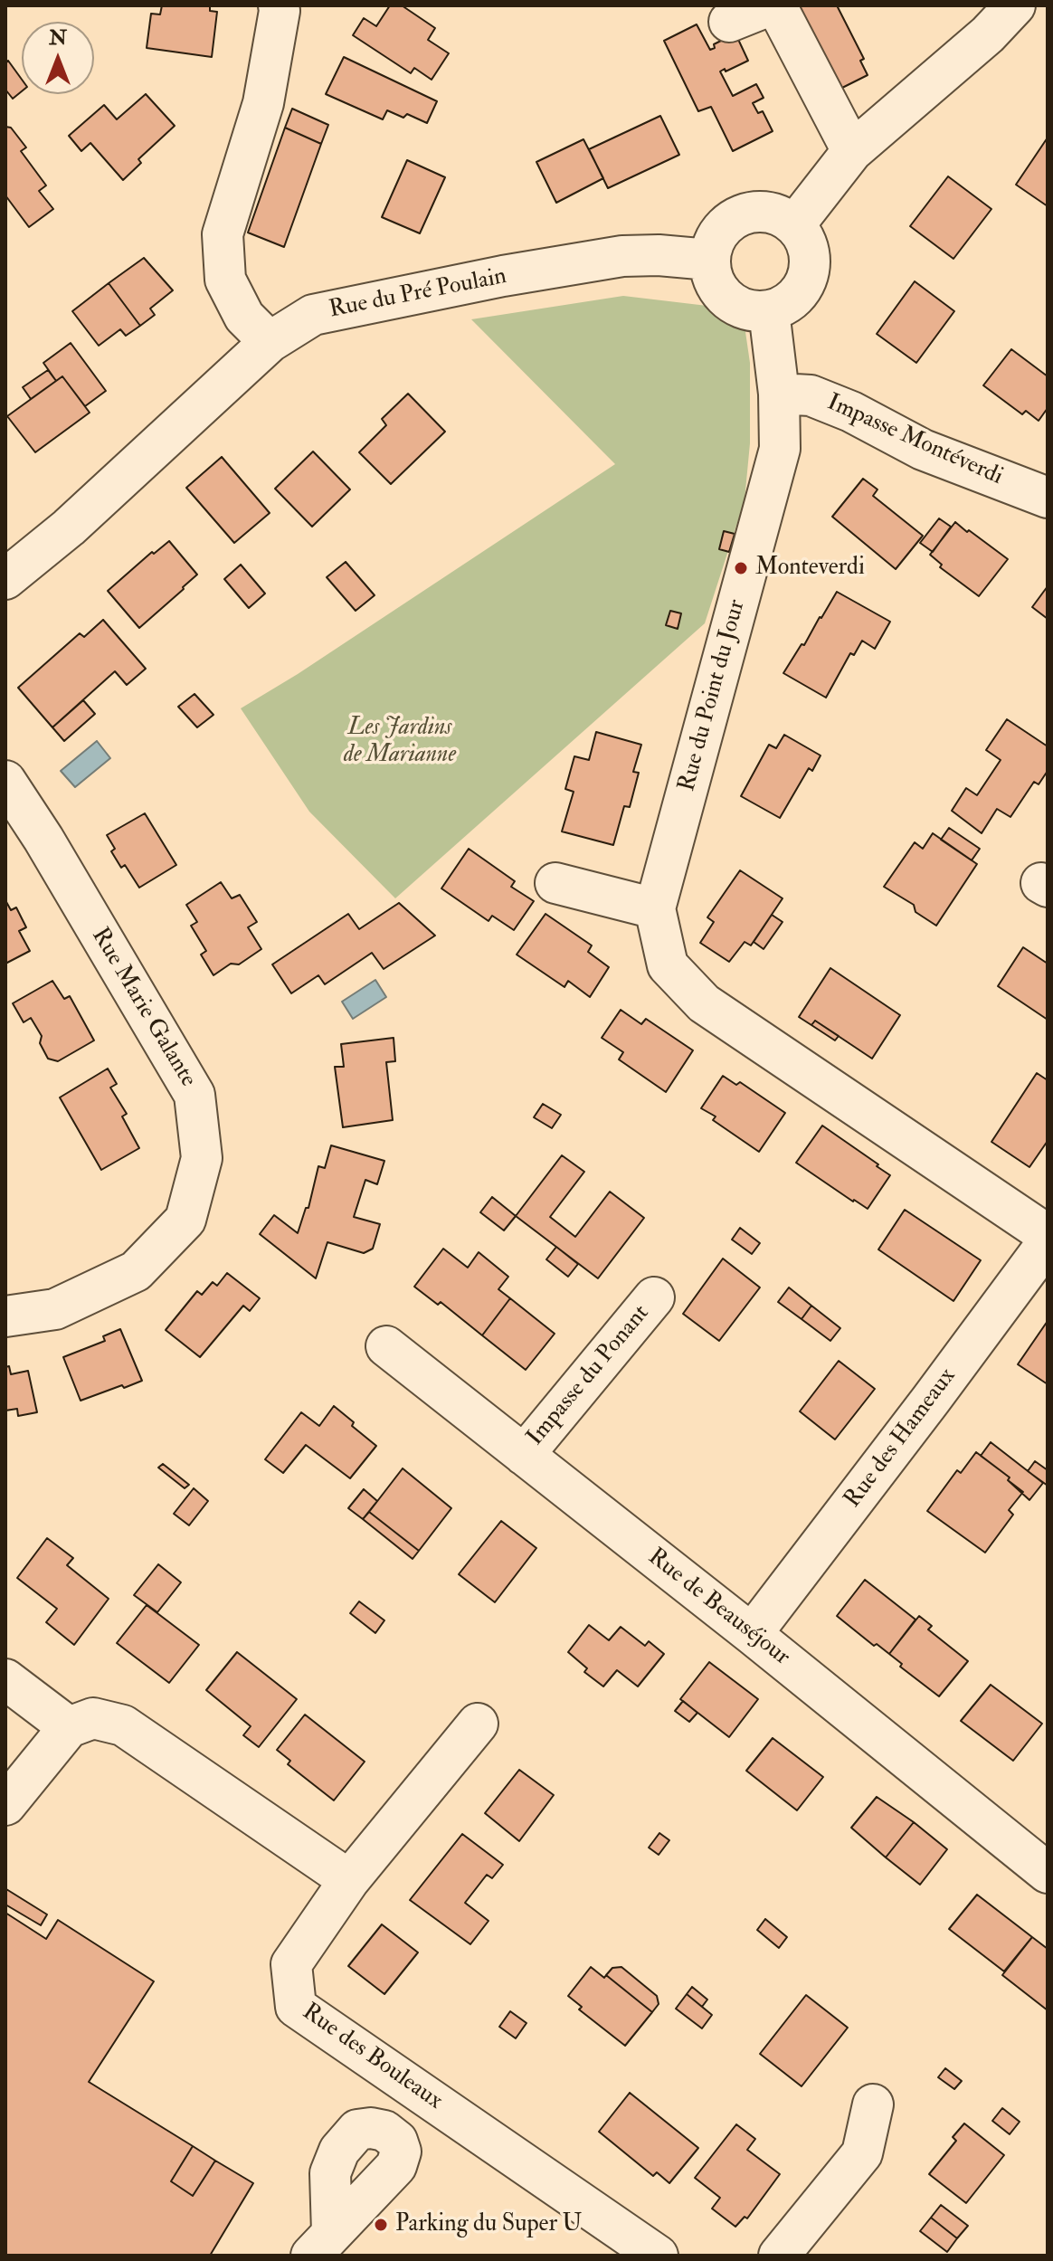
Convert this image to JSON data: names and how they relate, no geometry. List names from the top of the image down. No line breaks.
{"streets":{"street":["Rue du Pré Poulain","Impasse Montéverdi","Rue du Point du Jour","Rue Marie Galante","Impasse du Ponant","Rue des Hameaux","Rue de Beauséjour","Rue des Bouleaux"]},"crossings":[["Rue du Pré Poulain","Rue du Point du Jour"],["Impasse Montéverdi","Rue du Point du Jour"],["Impasse du Ponant","Rue de Beauséjour"],["Rue des Hameaux","Rue de Beauséjour"]],"parks":["Les Jardins de Marianne"],"places":["Monteverdi","Parking du Super U"],"north":"top"}
